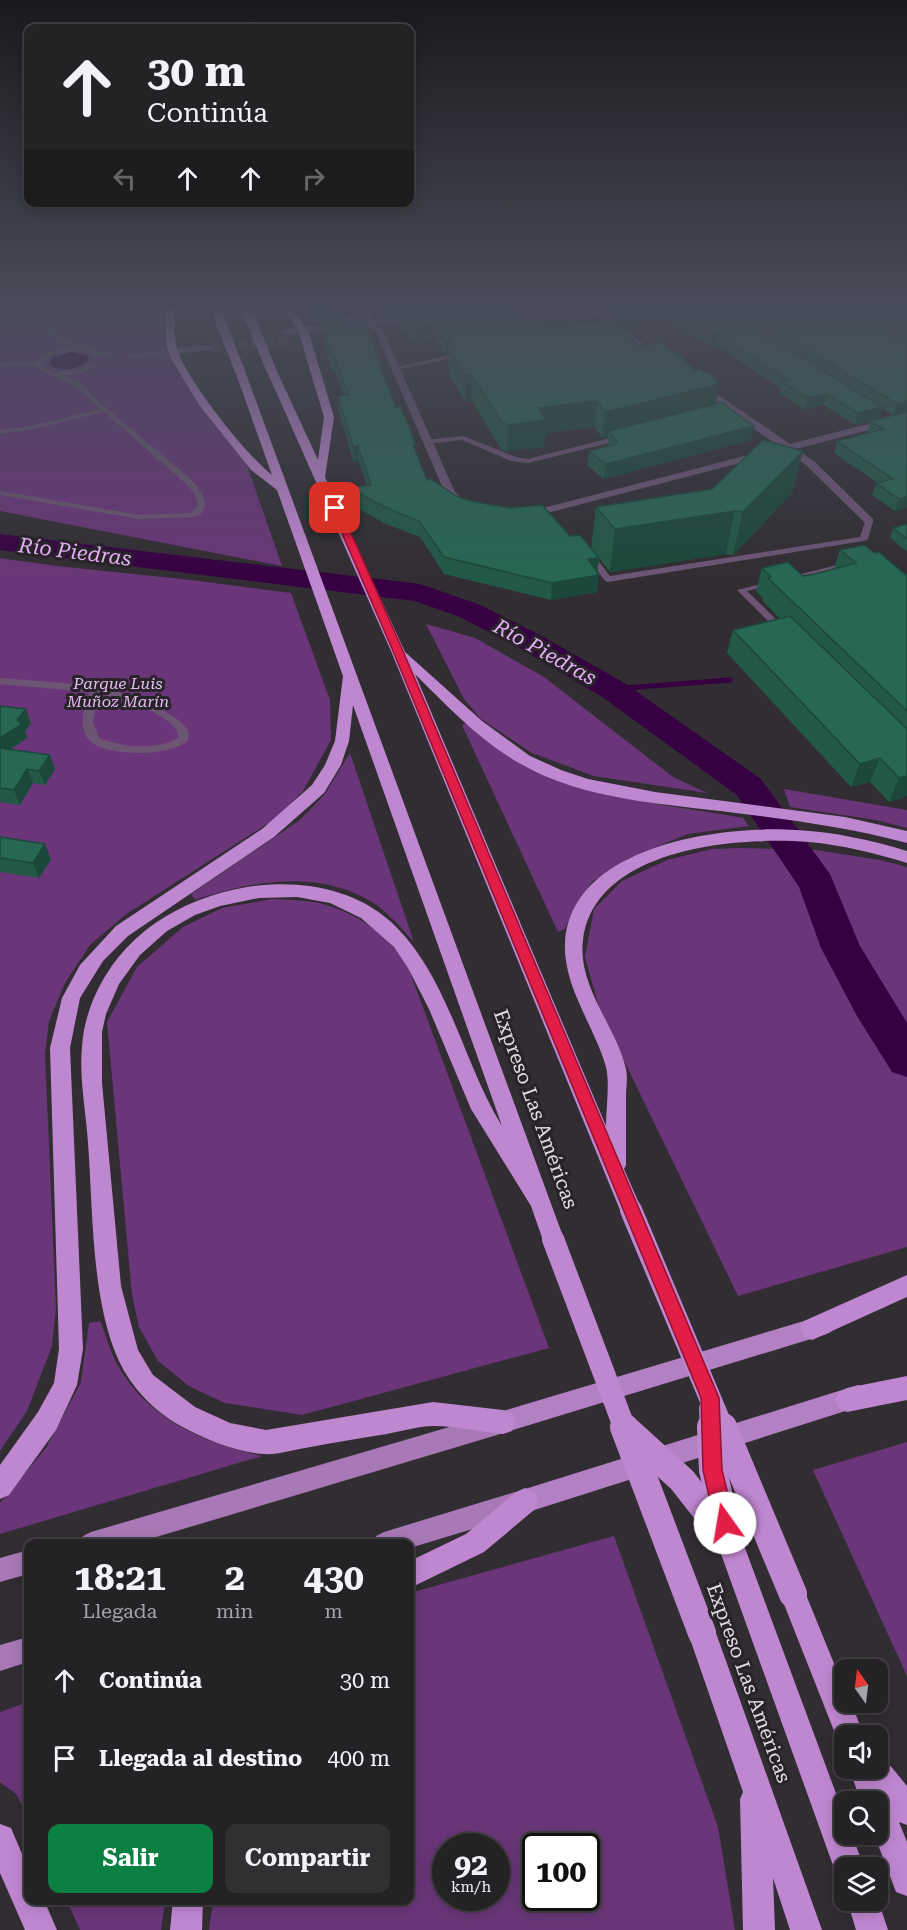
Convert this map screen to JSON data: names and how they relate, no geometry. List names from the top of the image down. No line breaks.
{"streets":{"highway":["Expreso Las Américas"]},"water":["Río Piedras"],"parks":["Parque Luis Muñoz Marín"],"north":"top","page":{"turn":["30 m","Continúa"],"eta":["18:21","Llegada","2","min","430","m"],"list":[{"name":"Continúa","value":"30 m"},{"name":"Llegada al destino","value":"400 m"}],"buttons":["Salir","Compartir"],"speed":"92 km/h","limit":"100"}}
